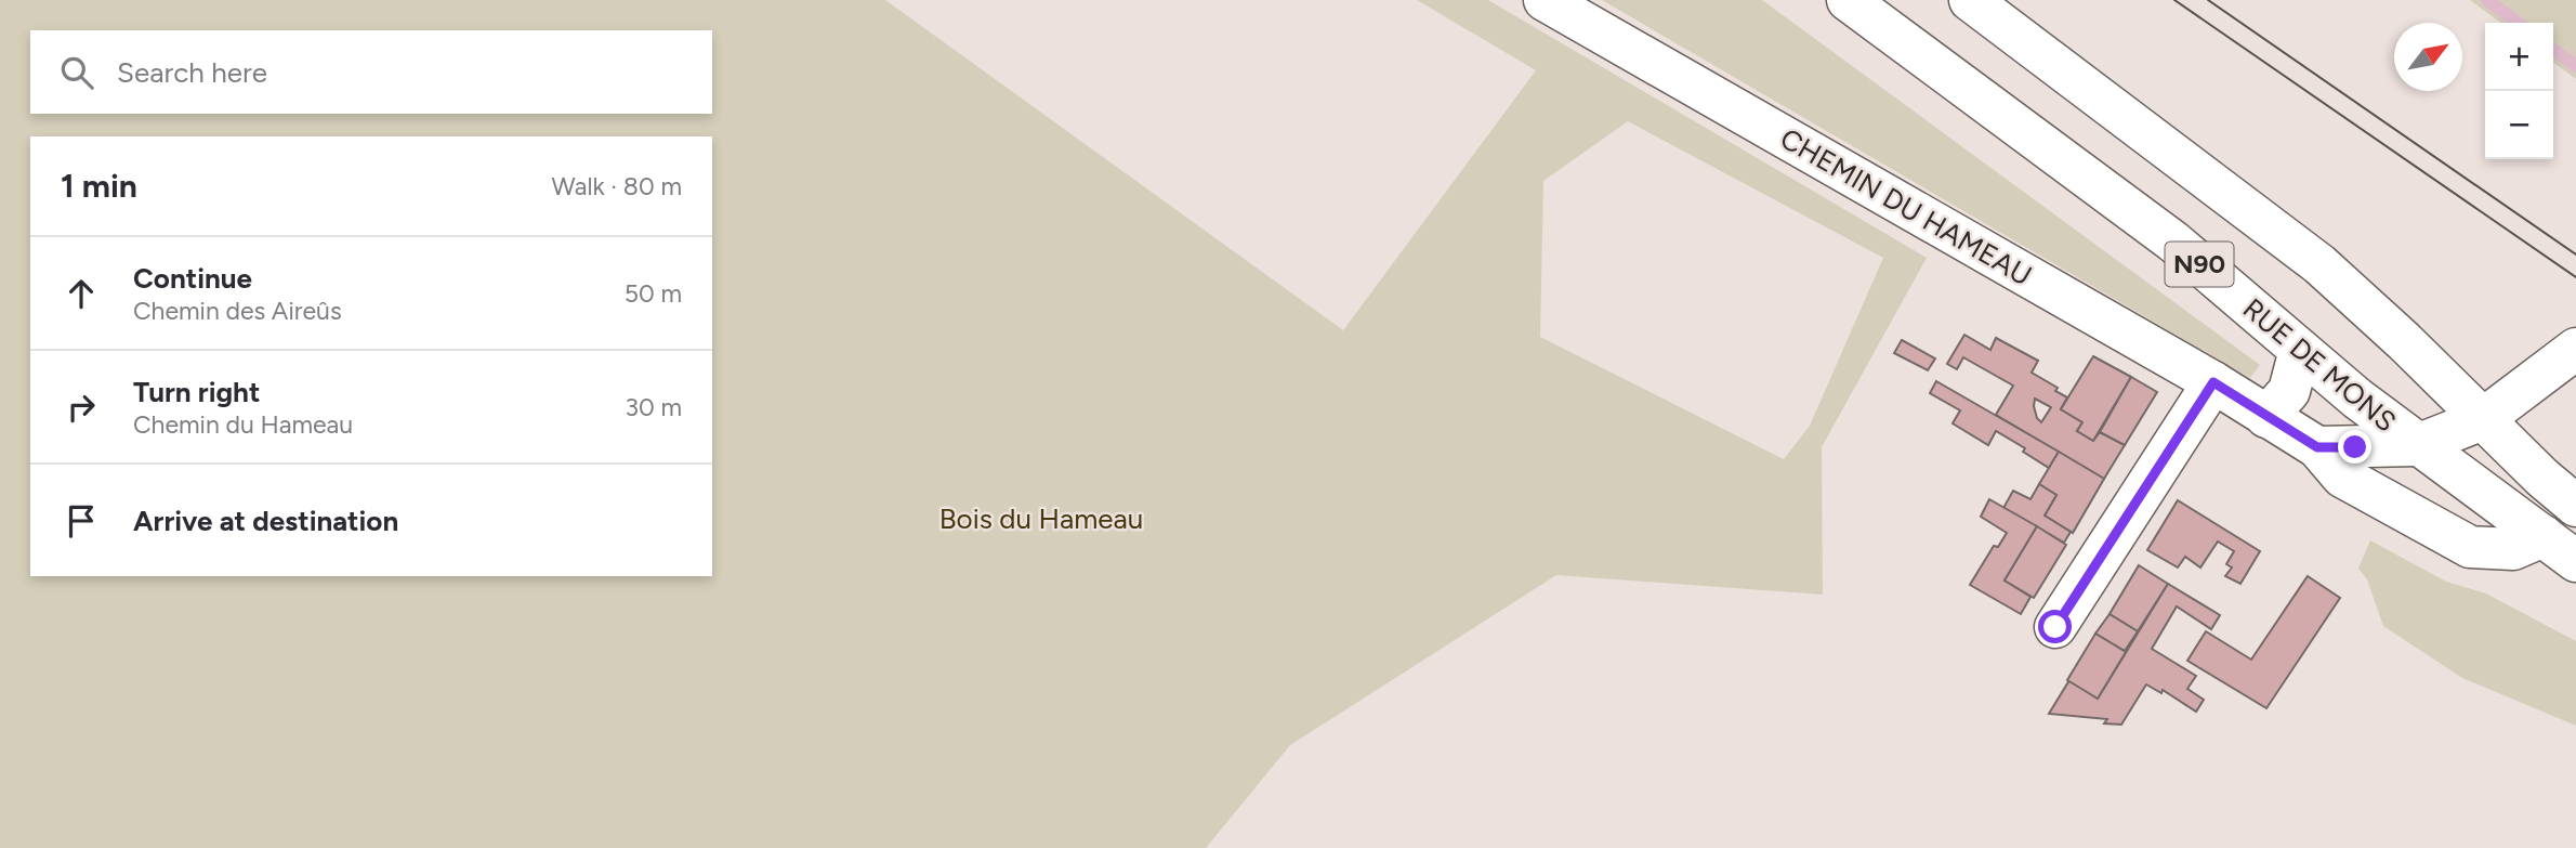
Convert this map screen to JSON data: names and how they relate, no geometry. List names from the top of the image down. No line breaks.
{"streets":{"main road":["CHEMIN DU HAMEAU","N90","RUE DE MONS"]},"crossings":[["CHEMIN DU HAMEAU","RUE DE MONS"]],"parks":["Bois du Hameau"],"north":"top right","page":{"map_buttons":["+","−"],"search":"Search here","heading":["1 min","Walk · 80 m"],"list":[["Continue","Chemin des Aireûs","50 m"],["Turn right","Chemin du Hameau","30 m"],"Arrive at destination"]}}
